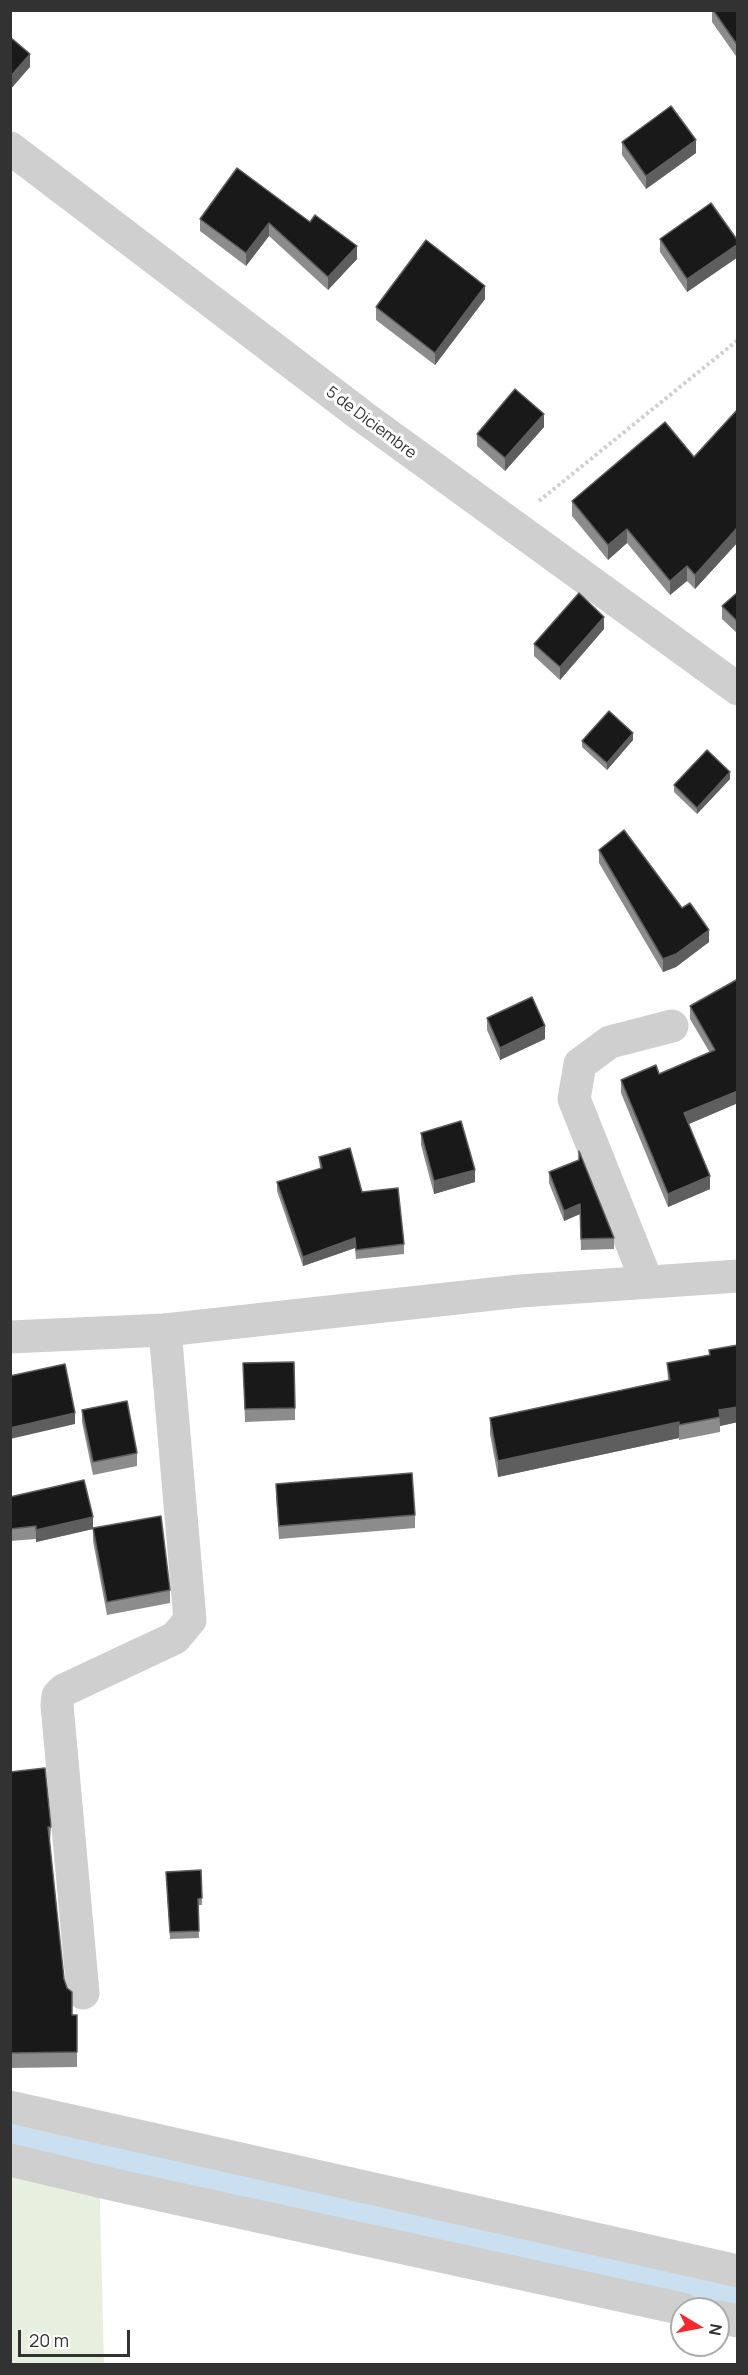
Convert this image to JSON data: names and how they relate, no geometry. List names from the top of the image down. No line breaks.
{"streets":{"street":["5 de Diciembre"]},"scale_bar":"20 m","north":"right"}
